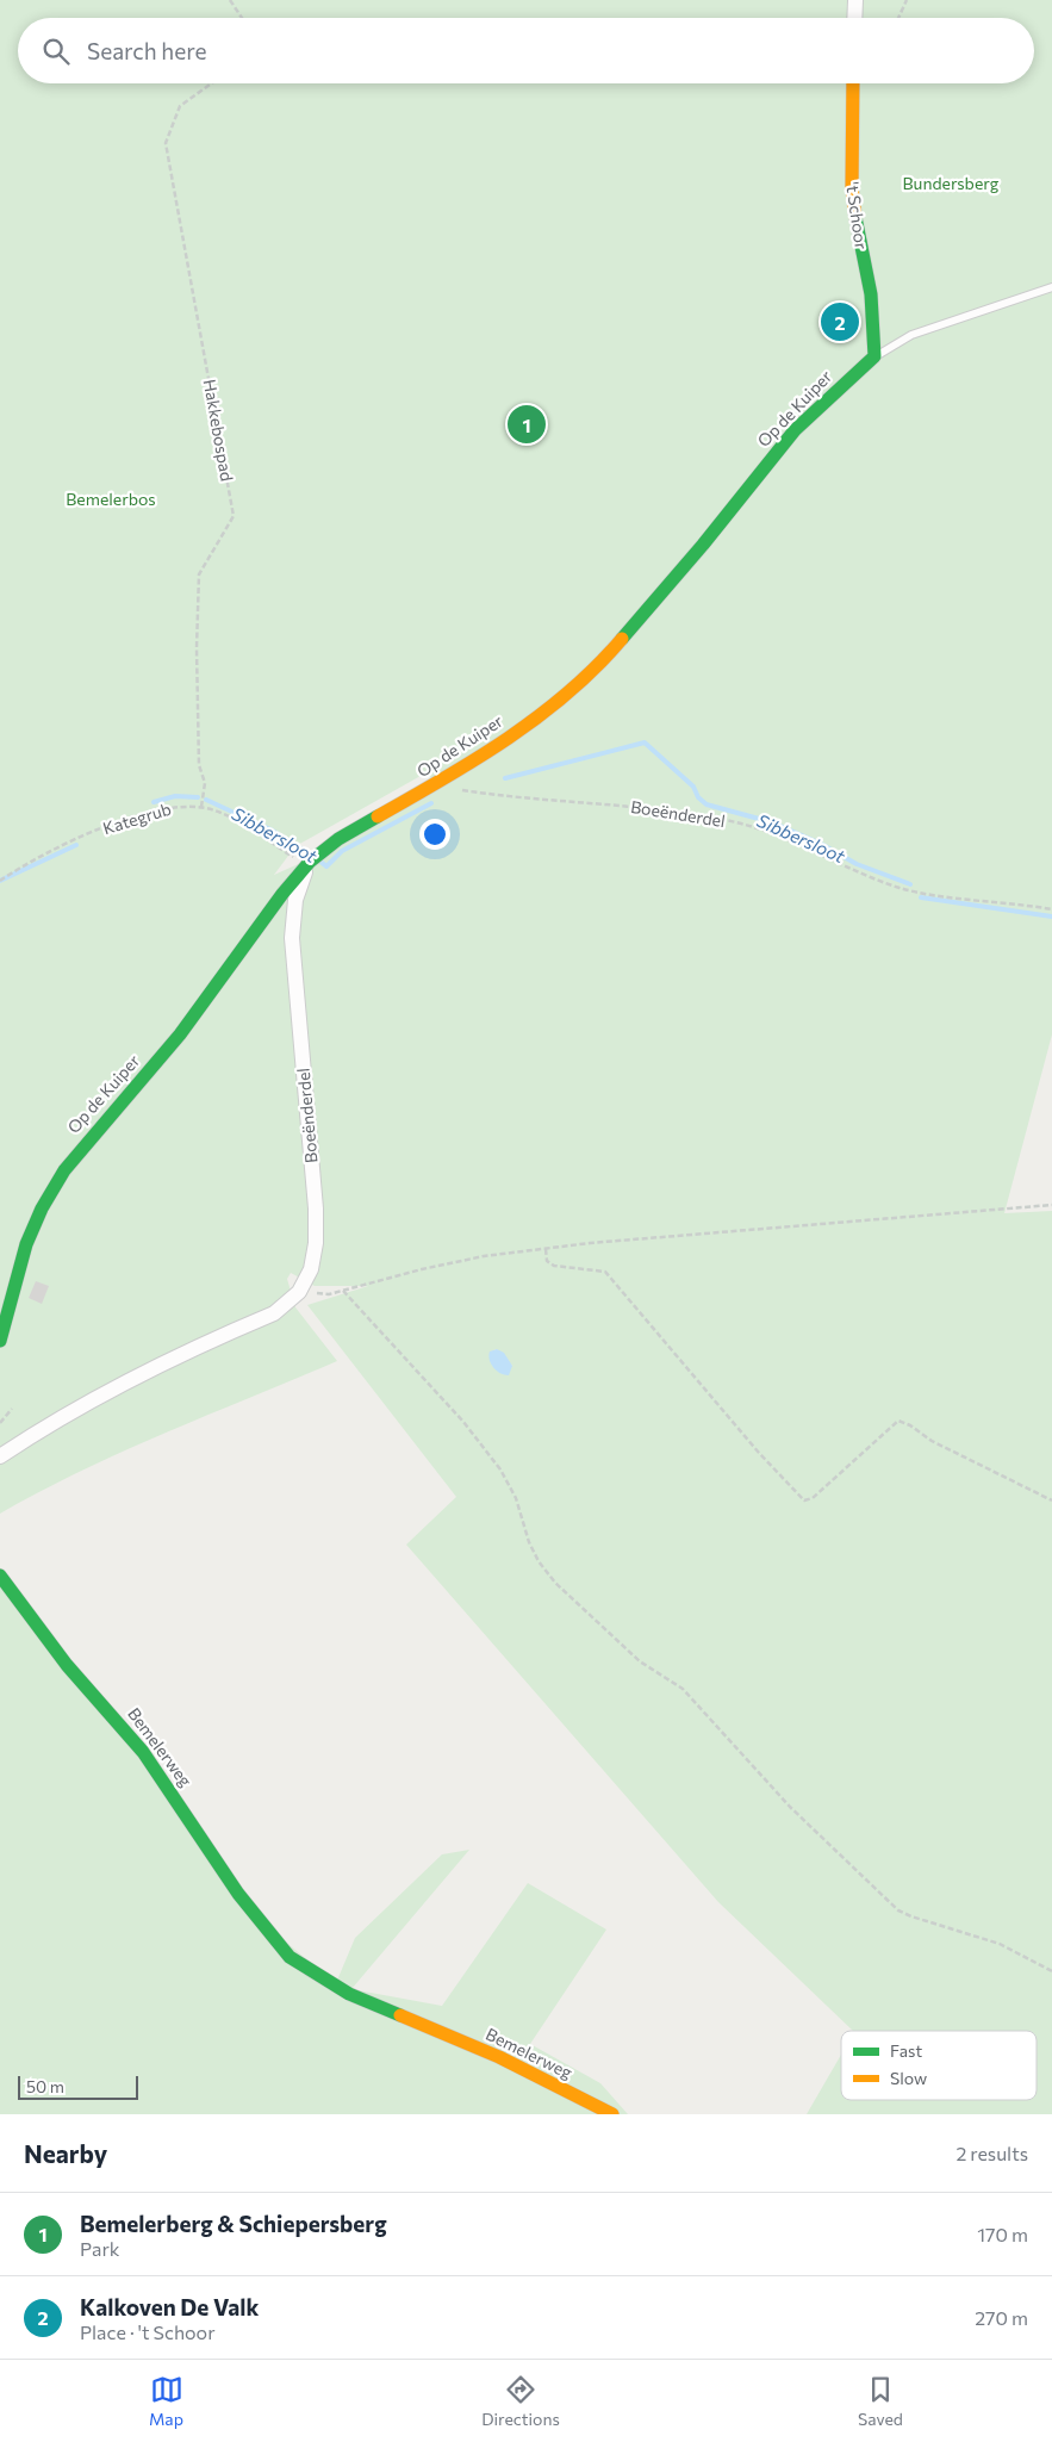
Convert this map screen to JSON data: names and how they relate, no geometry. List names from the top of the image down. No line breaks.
{"streets":{"street":["'t Schoor","Op de Kuiper","Boeënderdel","Bemelerweg"],"path":["Hakkebospad","Kategrub"]},"crossings":[["'t Schoor","Op de Kuiper"],["Op de Kuiper","Boeënderdel"],["Op de Kuiper","Kategrub"],["Hakkebospad","Kategrub"],["Boeënderdel","Kategrub"]],"water":["Sibbersloot"],"parks":["Bundersberg","Bemelerbos"],"legend":["Fast","Slow"],"scale_bar":"50 m","page":{"search":"Search here","pins":["2","1"],"scale":"50 m","heading":["Nearby","2 results"],"list":[{"mark":"1","name":"Bemelerberg & Schiepersberg","note":"Park","value":"170 m"},{"mark":"2","name":"Kalkoven De Valk","note":"Place · 't Schoor","value":"270 m"}],"nav":["Map","Directions","Saved"]}}
